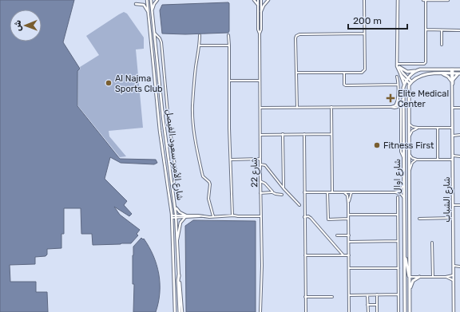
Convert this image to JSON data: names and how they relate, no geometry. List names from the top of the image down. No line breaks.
{"streets":{"main road":["شارع اوال"],"street":["شارع الأمير سعود الفيصل","شارع 22","شارع الشباب"]},"crossings":[["شارع اوال","شارع الشباب"]],"places":{"other":["Al Najma Sports Club","Fitness First"],"health":["Elite Medical Center"]},"scale_bar":"200 m","north":"left"}
